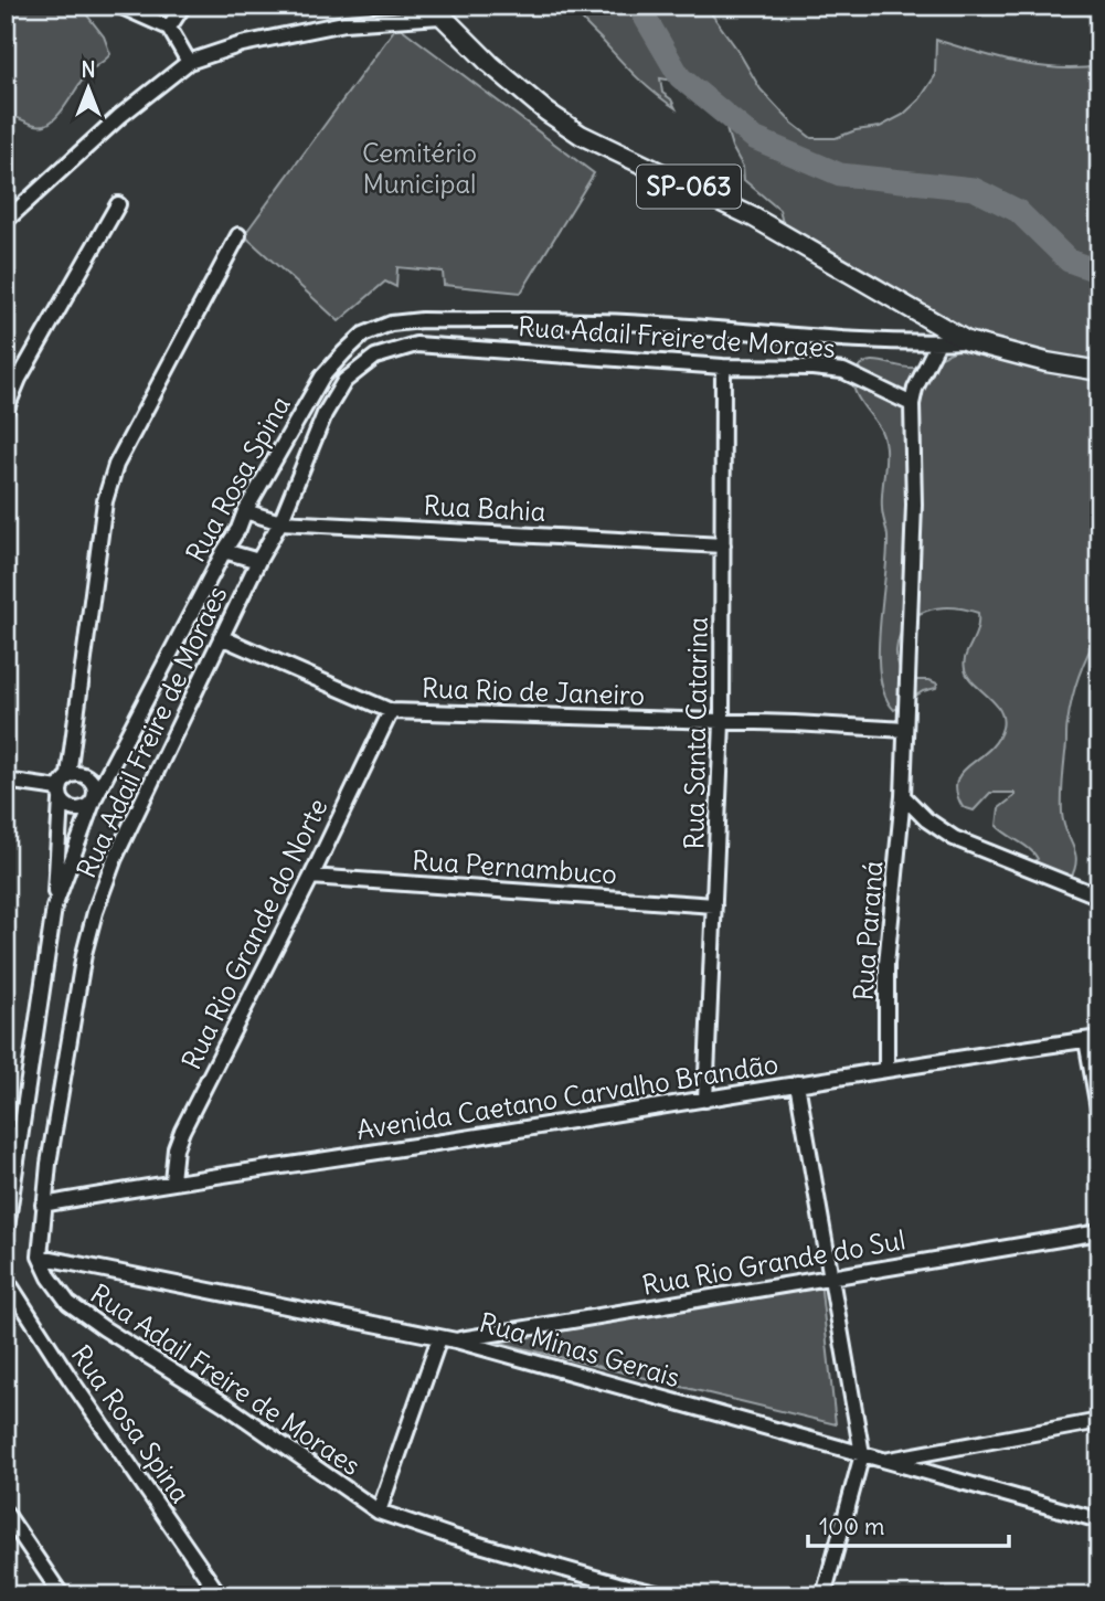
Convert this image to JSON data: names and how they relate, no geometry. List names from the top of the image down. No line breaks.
{"streets":{"main road":["SP-063"],"street":["Rua Adail Freire de Moraes","Rua Rosa Spina","Rua Bahia","Rua Rio de Janeiro","Rua Santa Catarina","Rua Pernambuco","Rua Paraná","Rua Rio Grande do Norte","Avenida Caetano Carvalho Brandão","Rua Rio Grande do Sul","Rua Minas Gerais"]},"crossings":[["SP-063","Rua Rosa Spina"],["Rua Adail Freire de Moraes","Rua Bahia"],["Rua Adail Freire de Moraes","Rua Rio de Janeiro"],["Rua Adail Freire de Moraes","Rua Santa Catarina"],["Rua Adail Freire de Moraes","Avenida Caetano Carvalho Brandão"],["Rua Adail Freire de Moraes","Rua Minas Gerais"],["Rua Rosa Spina","Rua Bahia"],["Rua Bahia","Rua Santa Catarina"],["Rua Rio de Janeiro","Rua Santa Catarina"],["Rua Rio de Janeiro","Rua Rio Grande do Norte"],["Rua Santa Catarina","Rua Pernambuco"],["Rua Santa Catarina","Avenida Caetano Carvalho Brandão"],["Rua Pernambuco","Rua Rio Grande do Norte"],["Rua Paraná","Avenida Caetano Carvalho Brandão"],["Rua Rio Grande do Norte","Avenida Caetano Carvalho Brandão"],["Rua Rio Grande do Sul","Rua Minas Gerais"]],"parks":["Cemitério Municipal"],"scale_bar":"100 m","north":"top"}
